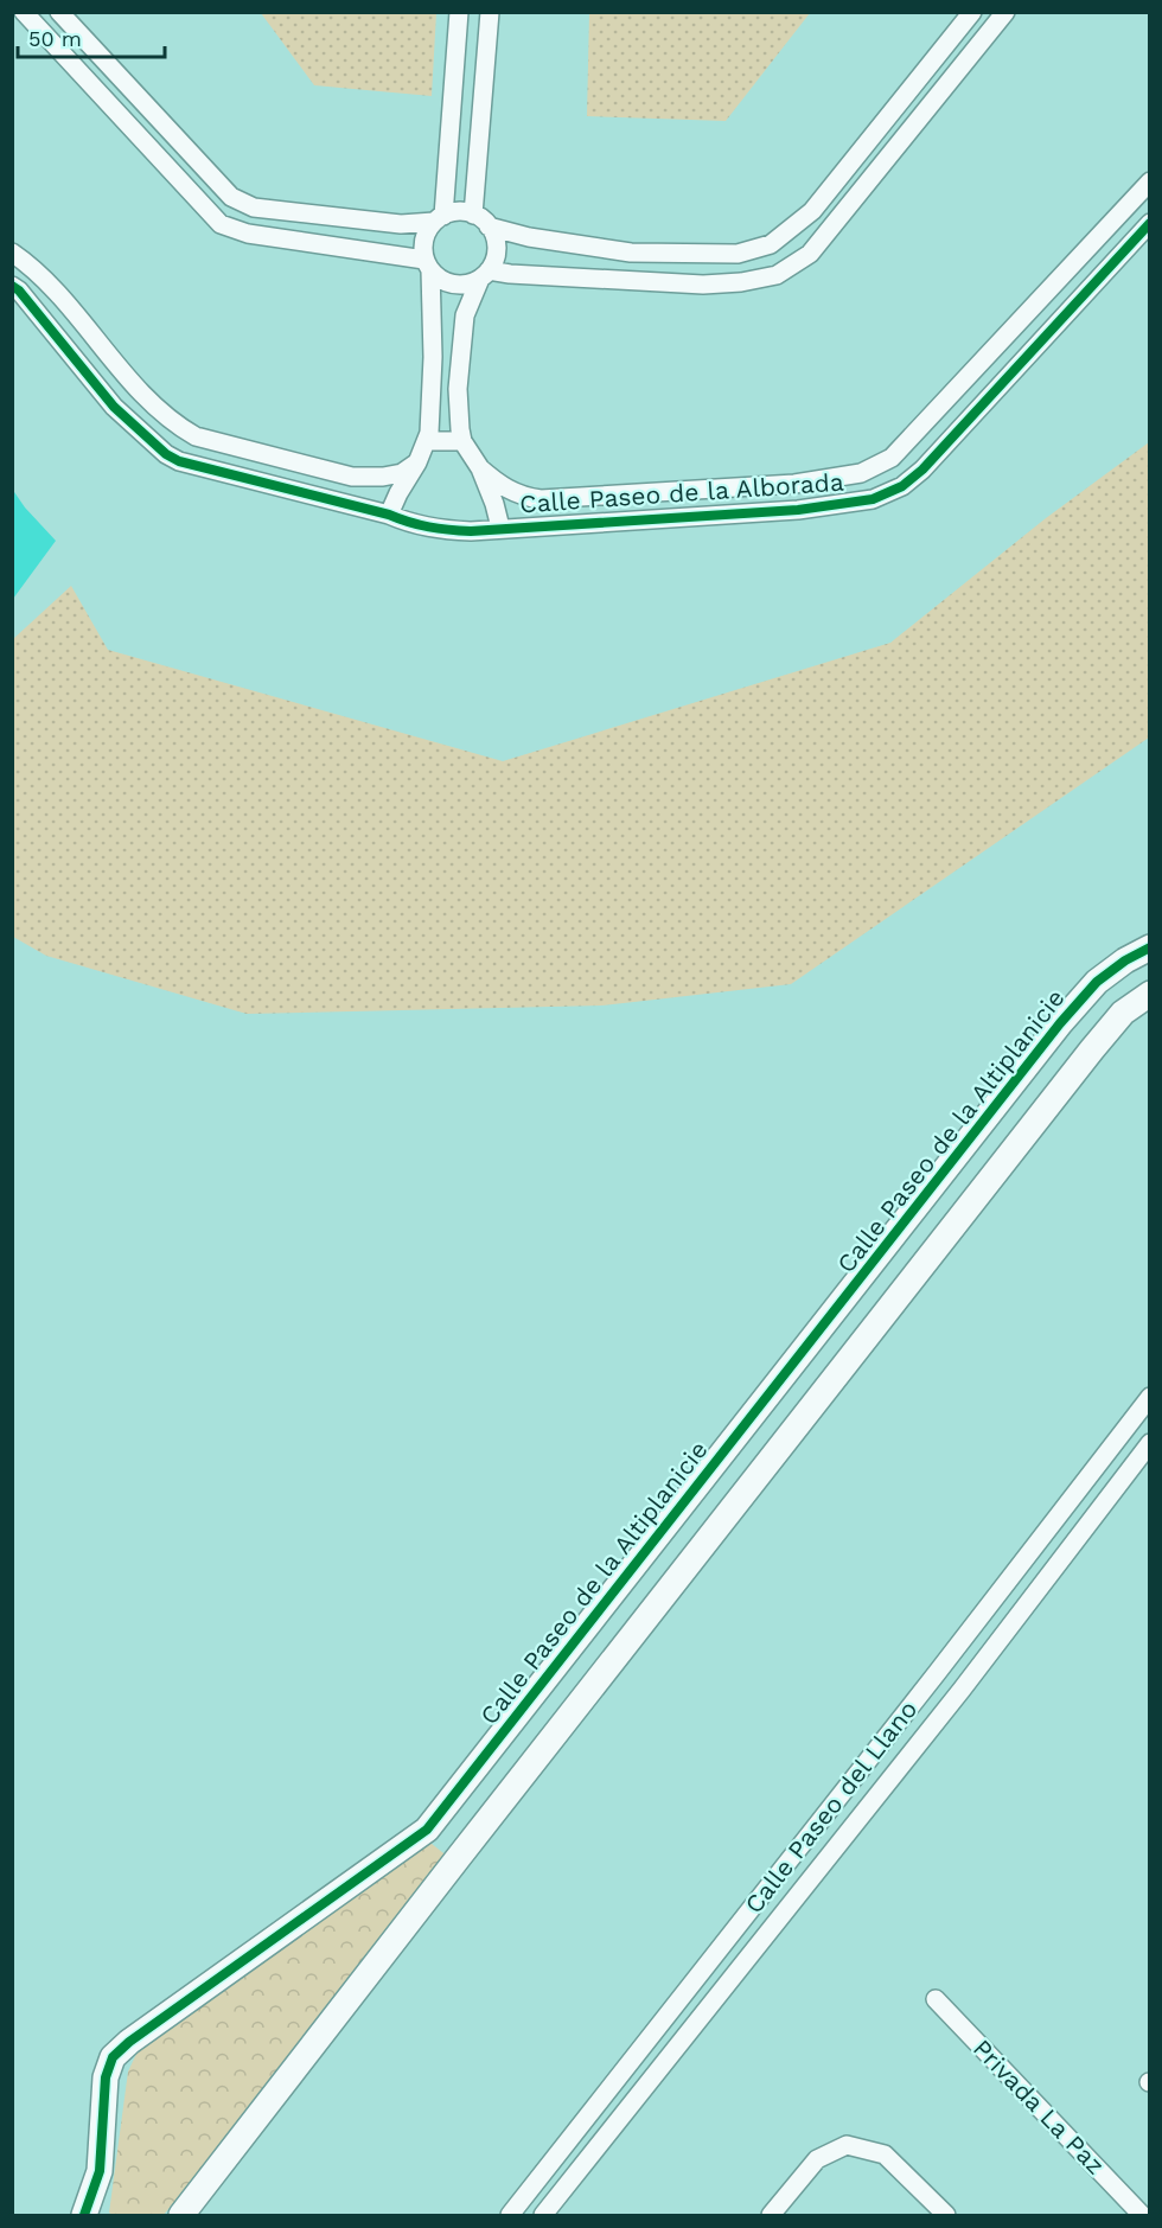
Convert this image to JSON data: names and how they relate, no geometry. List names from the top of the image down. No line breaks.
{"streets":{"street":["Calle Paseo de la Alborada","Calle Paseo de la Altiplanicie","Calle Paseo del Llano","Privada La Paz"]},"scale_bar":"50 m"}
